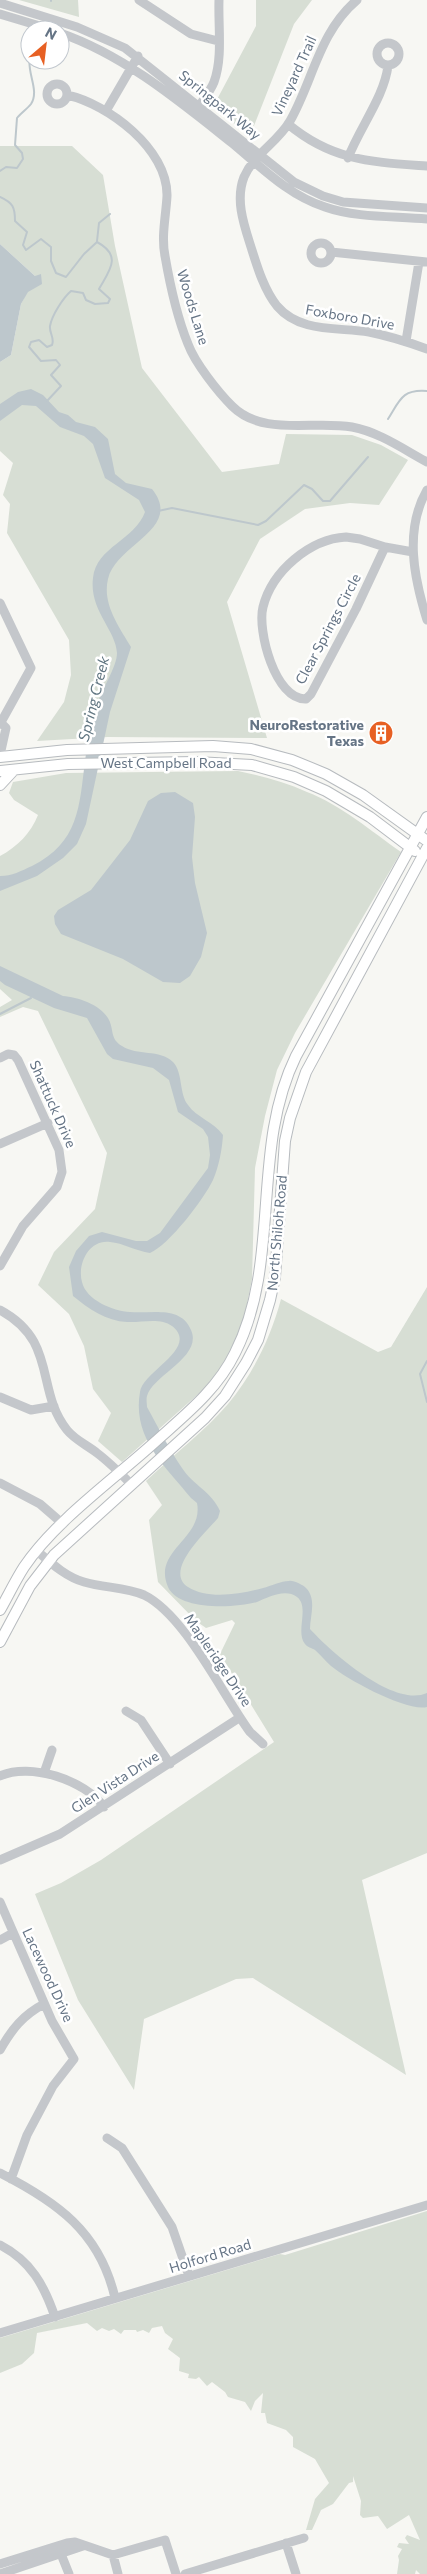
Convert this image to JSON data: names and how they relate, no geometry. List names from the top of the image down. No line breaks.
{"streets":{"main road":["West Campbell Road","North Shiloh Road"],"street":["Vineyard Trail","Springpark Way","Woods Lane","Foxboro Drive","Clear Springs Circle","Shattuck Drive","Mapleridge Drive","Glen Vista Drive","Lacewood Drive","Holford Road"]},"crossings":[["Vineyard Trail","Springpark Way"],["Vineyard Trail","Foxboro Drive"],["Springpark Way","Foxboro Drive"],["West Campbell Road","North Shiloh Road"],["North Shiloh Road","Mapleridge Drive"],["Mapleridge Drive","Glen Vista Drive"]],"water":["Spring Creek"],"places":{"building":["NeuroRestorative Texas"]},"north":"top right"}
